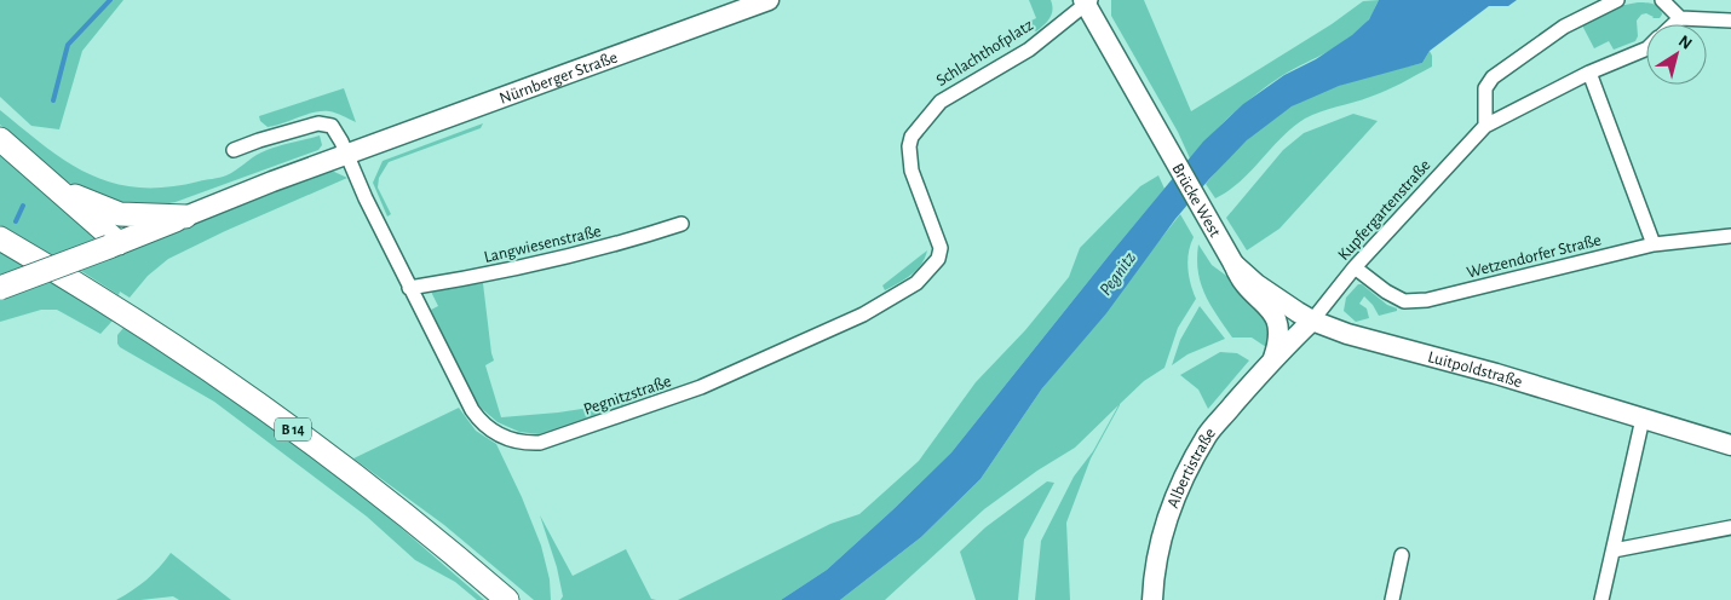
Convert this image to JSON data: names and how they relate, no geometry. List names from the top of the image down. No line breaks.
{"streets":{"main road":["Nürnberger Straße","Brücke West","Luitpoldstraße","B 14","Albertistraße"],"street":["Schlachthofplatz","Kupfergartenstraße","Langwiesenstraße","Wetzendorfer Straße","Pegnitzstraße"]},"crossings":[["Schlachthofplatz","Brücke West"],["Schlachthofplatz","Pegnitzstraße"],["Nürnberger Straße","Pegnitzstraße"],["Brücke West","Luitpoldstraße"],["Brücke West","Albertistraße"],["Kupfergartenstraße","Wetzendorfer Straße"],["Kupfergartenstraße","Luitpoldstraße"],["Kupfergartenstraße","Albertistraße"],["Langwiesenstraße","Pegnitzstraße"],["Luitpoldstraße","Albertistraße"]],"water":["Pegnitz"],"north":"top right"}
